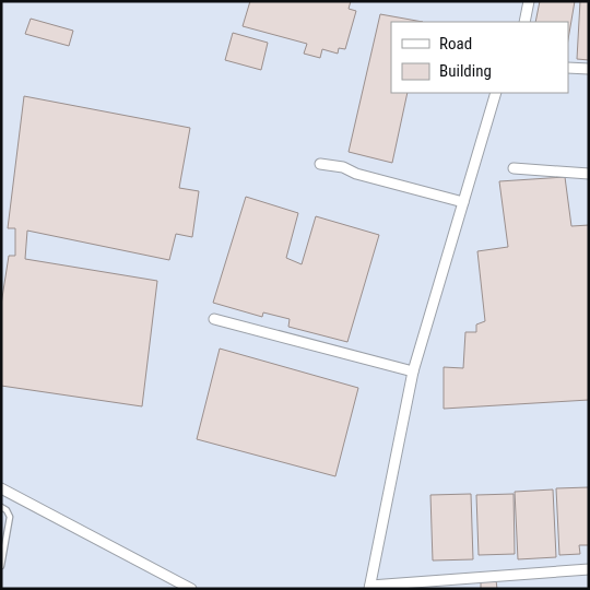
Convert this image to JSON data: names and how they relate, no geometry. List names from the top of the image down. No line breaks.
{"legend":["Road","Building"]}
